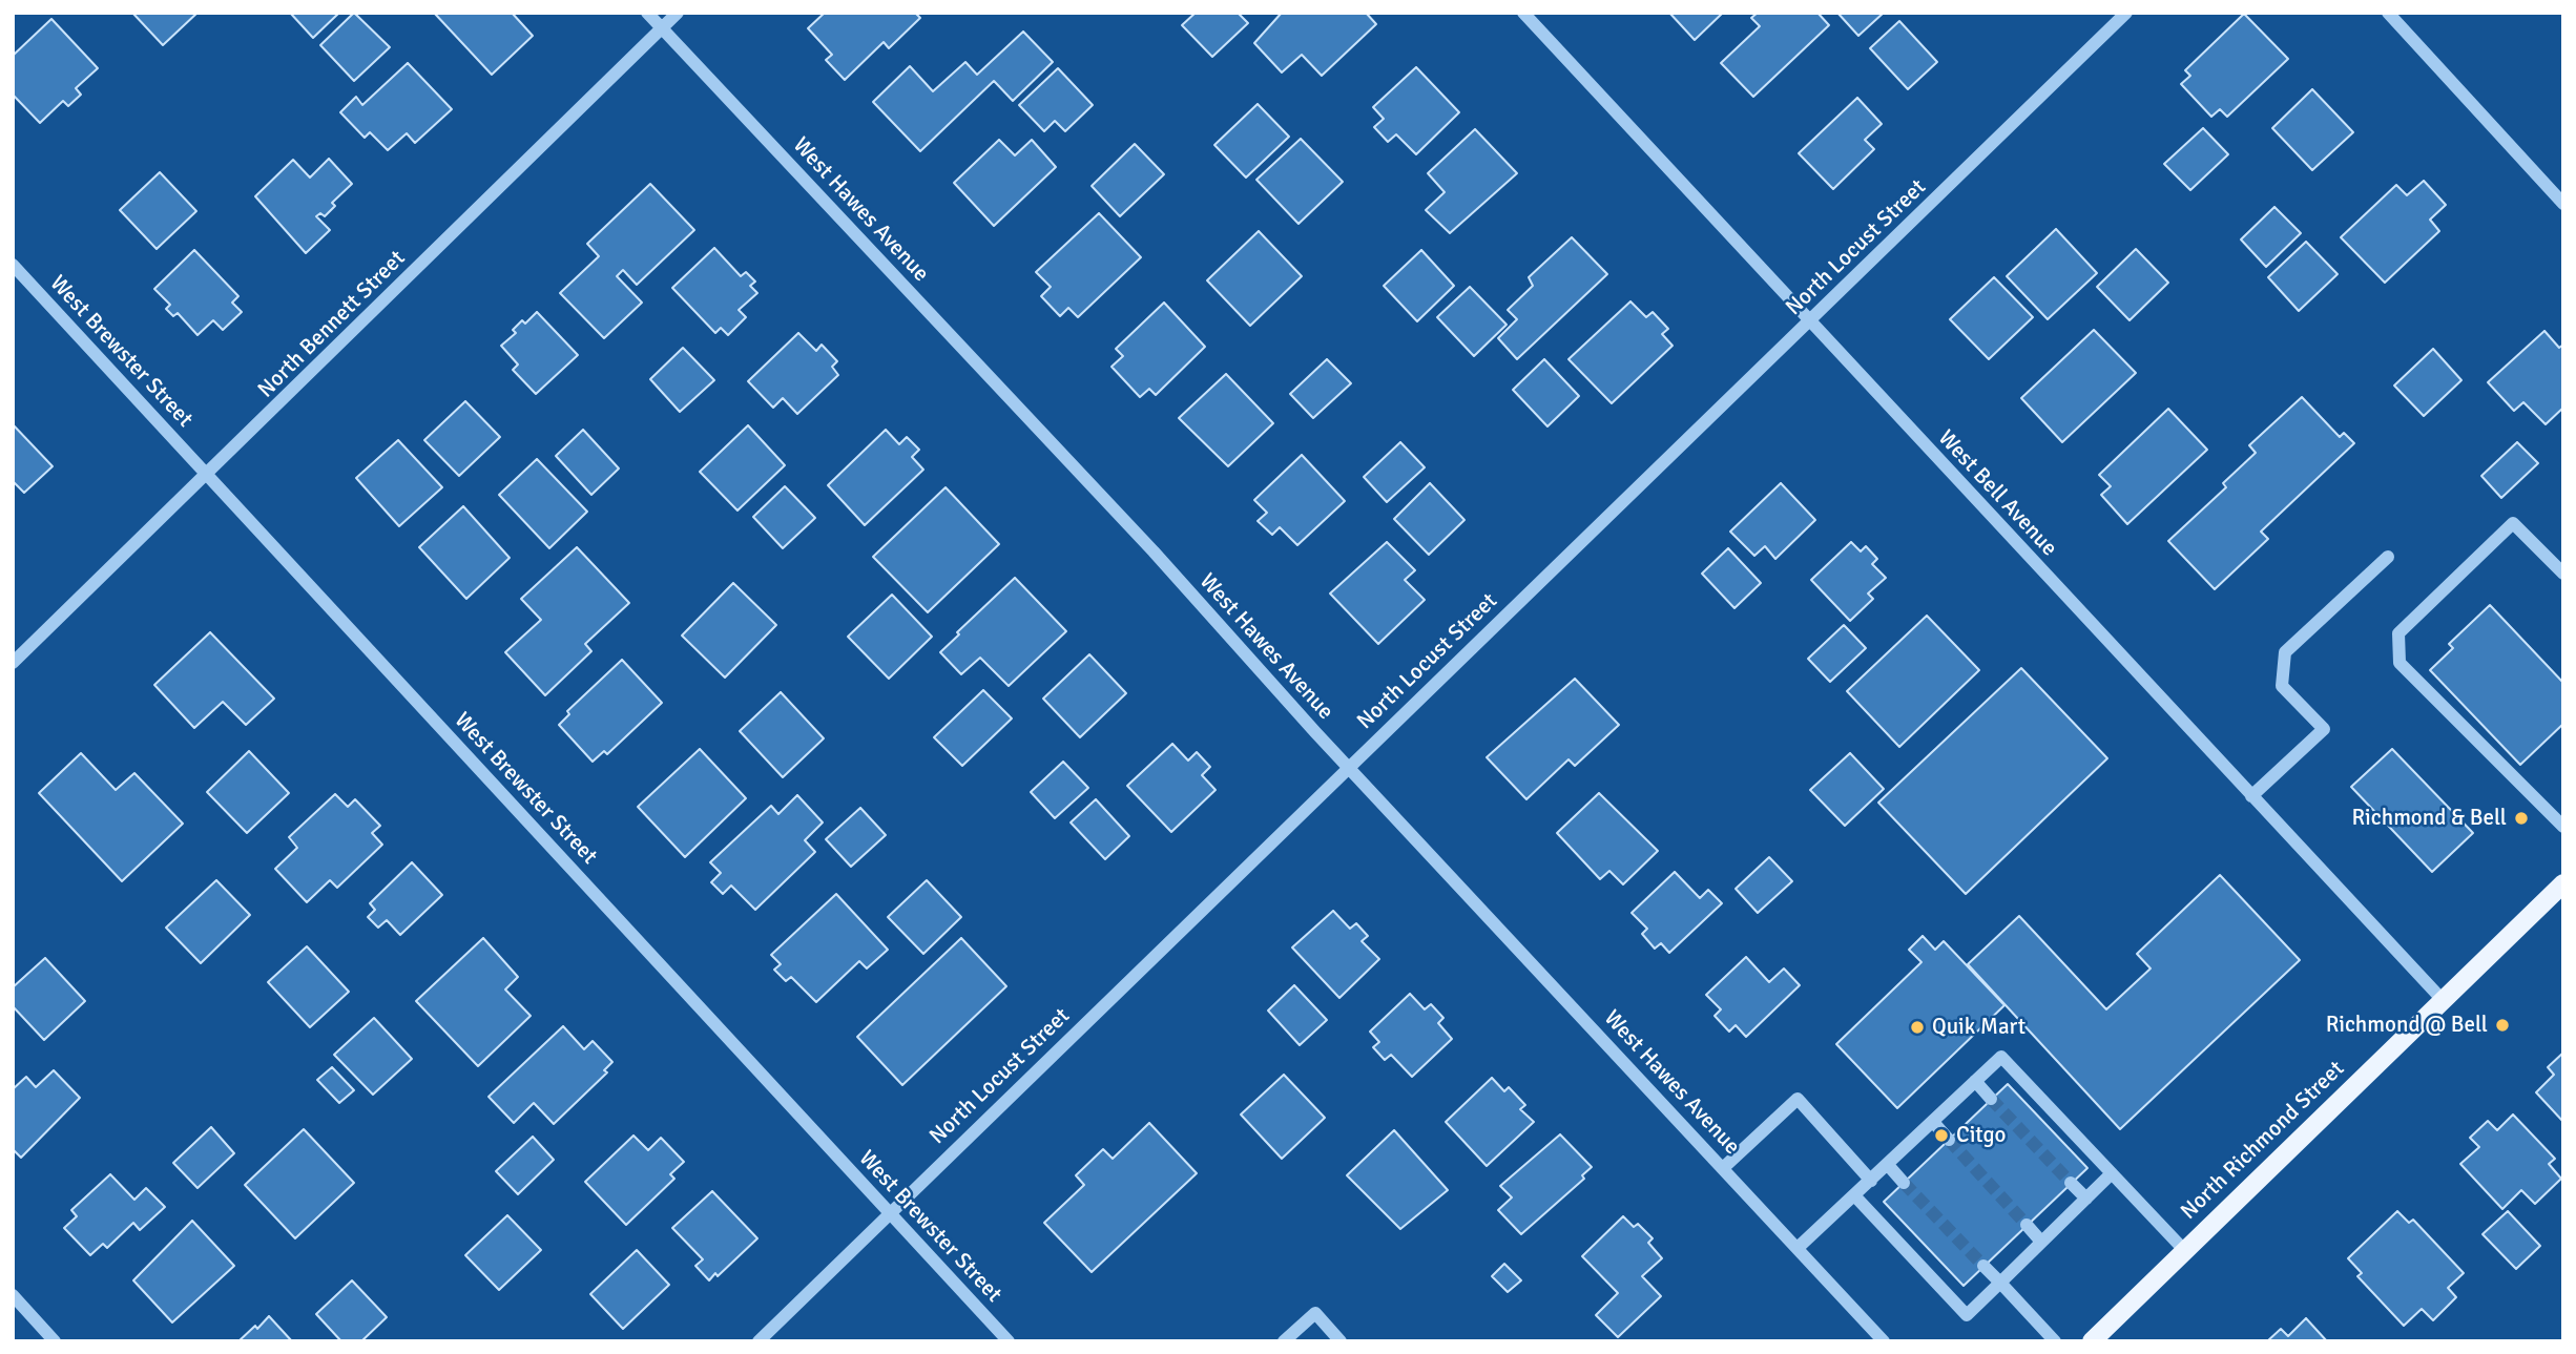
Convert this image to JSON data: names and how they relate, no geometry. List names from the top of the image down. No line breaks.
{"streets":{"main road":["North Richmond Street"],"street":["West Hawes Avenue","North Locust Street","North Bennett Street","West Brewster Street","West Bell Avenue"]},"crossings":[["West Hawes Avenue","North Locust Street"],["West Hawes Avenue","North Bennett Street"],["North Locust Street","West Brewster Street"],["North Locust Street","West Bell Avenue"],["North Bennett Street","West Brewster Street"],["West Bell Avenue","North Richmond Street"]],"places":["Richmond & Bell","Richmond @ Bell","Quik Mart","Citgo"]}
